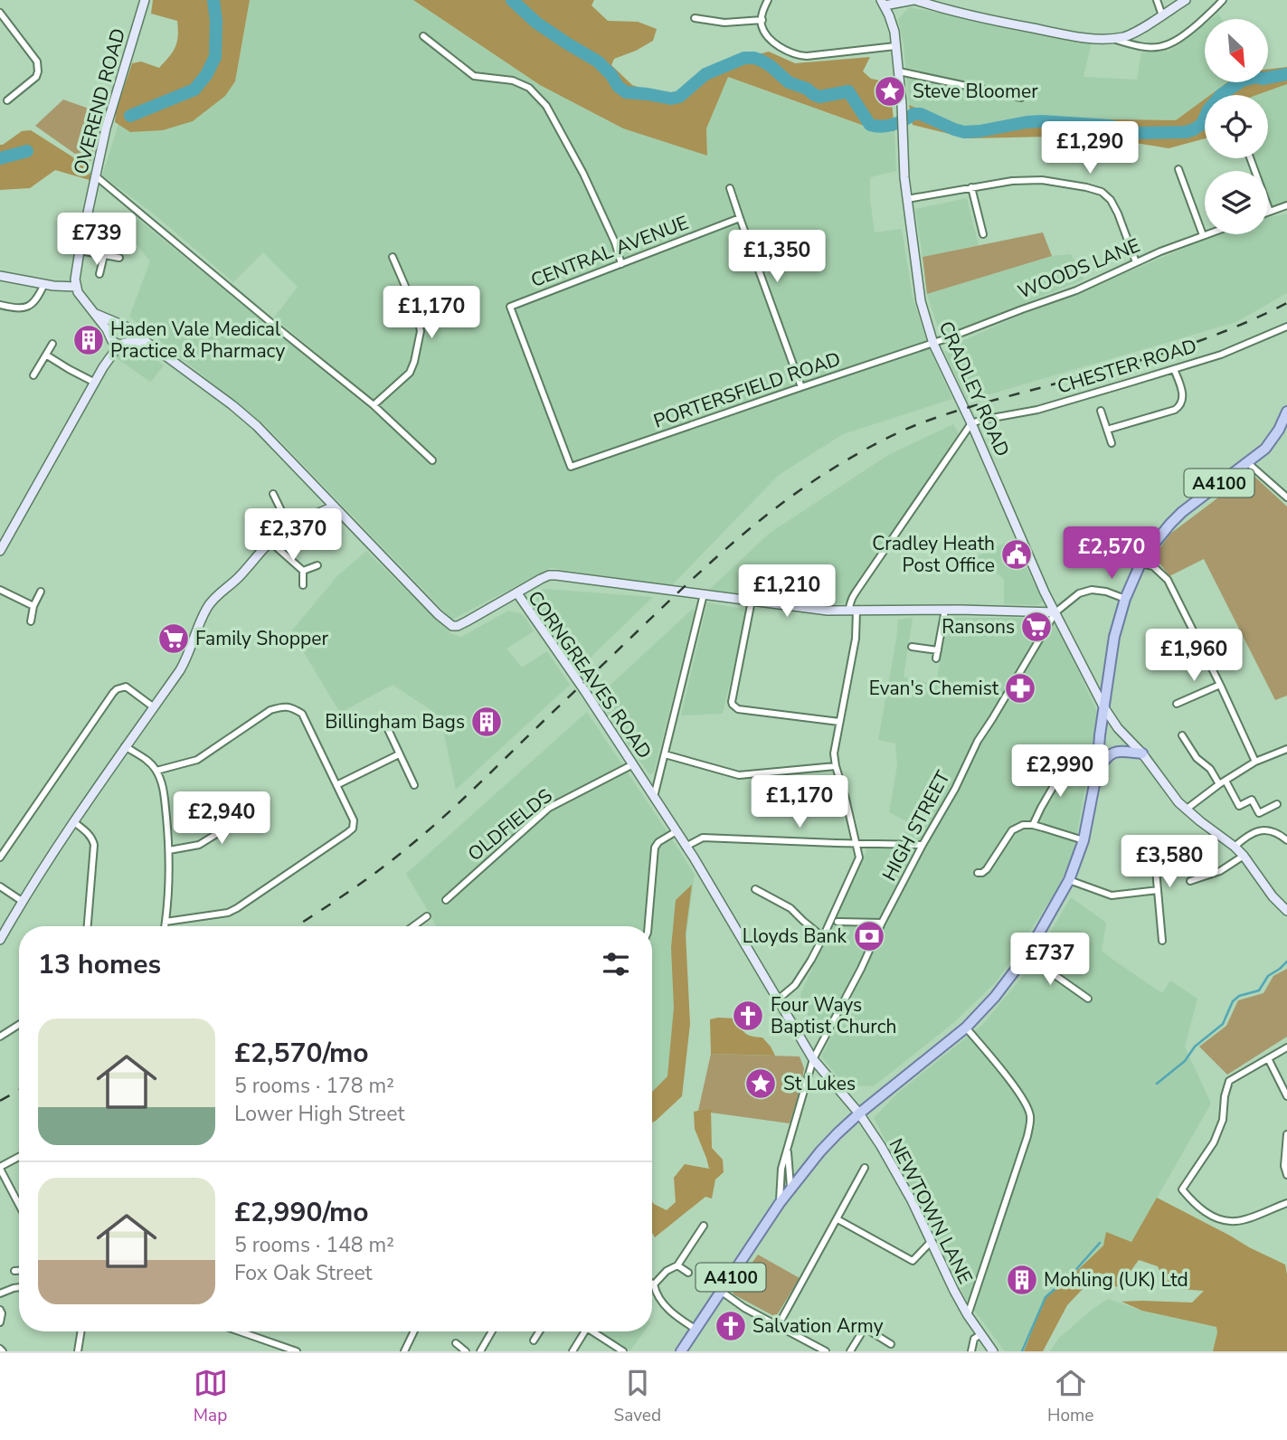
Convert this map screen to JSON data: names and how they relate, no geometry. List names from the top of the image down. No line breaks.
{"streets":{"main road":["A4100"],"street":["OVEREND ROAD","CENTRAL AVENUE","WOODS LANE","CHESTER ROAD","CRADLEY ROAD","PORTERSFIELD ROAD","CORNGREAVES ROAD","OLDFIELDS","HIGH STREET","NEWTOWN LANE"]},"crossings":[["OVEREND ROAD","CORNGREAVES ROAD"],["CENTRAL AVENUE","PORTERSFIELD ROAD"],["WOODS LANE","CRADLEY ROAD"],["WOODS LANE","PORTERSFIELD ROAD"],["CHESTER ROAD","CRADLEY ROAD"],["CRADLEY ROAD","PORTERSFIELD ROAD"],["CRADLEY ROAD","A4100"],["CRADLEY ROAD","HIGH STREET"],["A4100","NEWTOWN LANE"],["CORNGREAVES ROAD","OLDFIELDS"],["CORNGREAVES ROAD","HIGH STREET"],["CORNGREAVES ROAD","NEWTOWN LANE"],["HIGH STREET","NEWTOWN LANE"]],"places":{"place":["Steve Bloomer","St Lukes"],"building":["Haden Vale Medical Practice & Pharmacy","Billingham Bags","Mohling (UK) Ltd"],"public building":["Cradley Heath Post Office"],"supermarket":["Ransons","Family Shopper"],"pharmacy":["Evan's Chemist"],"bank":["Lloyds Bank"],"church":["Four Ways Baptist Church","Salvation Army"]},"north":"bottom right","page":{"price":["£1,290","£739","£1,350","£1,170","£2,370","£2,570","£1,210","£1,960","£2,990","£1,170","£2,940","£3,580","£737"],"heading":"13 homes","list":[{"name":"£2,570/mo","note":"5 rooms · 178 m² · Lower High Street"},{"name":"£2,990/mo","note":"5 rooms · 148 m² · Fox Oak Street"}],"tabs":["Map","Saved","Home"]}}
